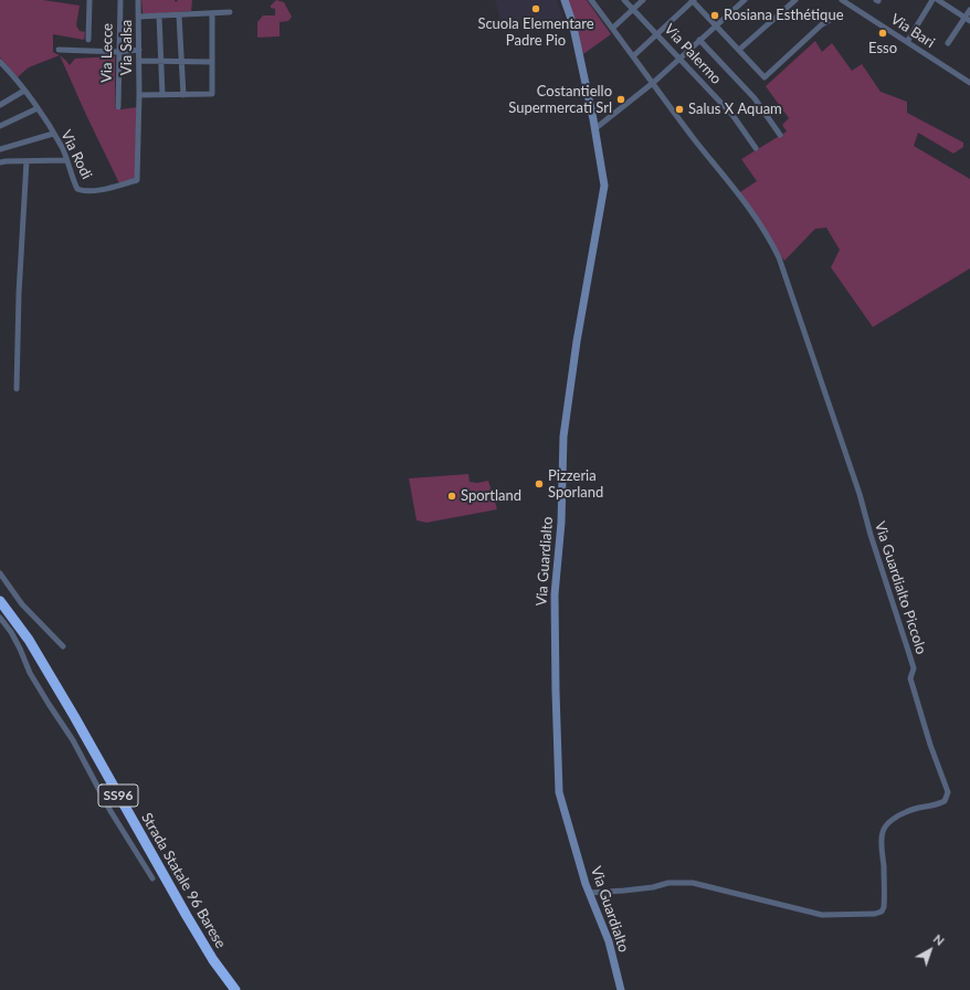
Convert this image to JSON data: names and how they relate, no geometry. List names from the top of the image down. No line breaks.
{"streets":{"highway":["SS96","Strada Statale 96 Barese"],"street":["Via Bari","Via Salsa","Via Lecce","Via Palermo","Via Rodi","Via Guardialto","Via Guardialto Piccolo"]},"crossings":[["Via Salsa","Via Rodi"],["Via Guardialto","Via Guardialto Piccolo"]],"places":["Scuola Elementare Padre Pio","Rosiana Esthétique","Esso","Costantiello Supermercati Srl","Salus X Aquam","Pizzeria Sporland","Sportland"],"north":"top right"}
